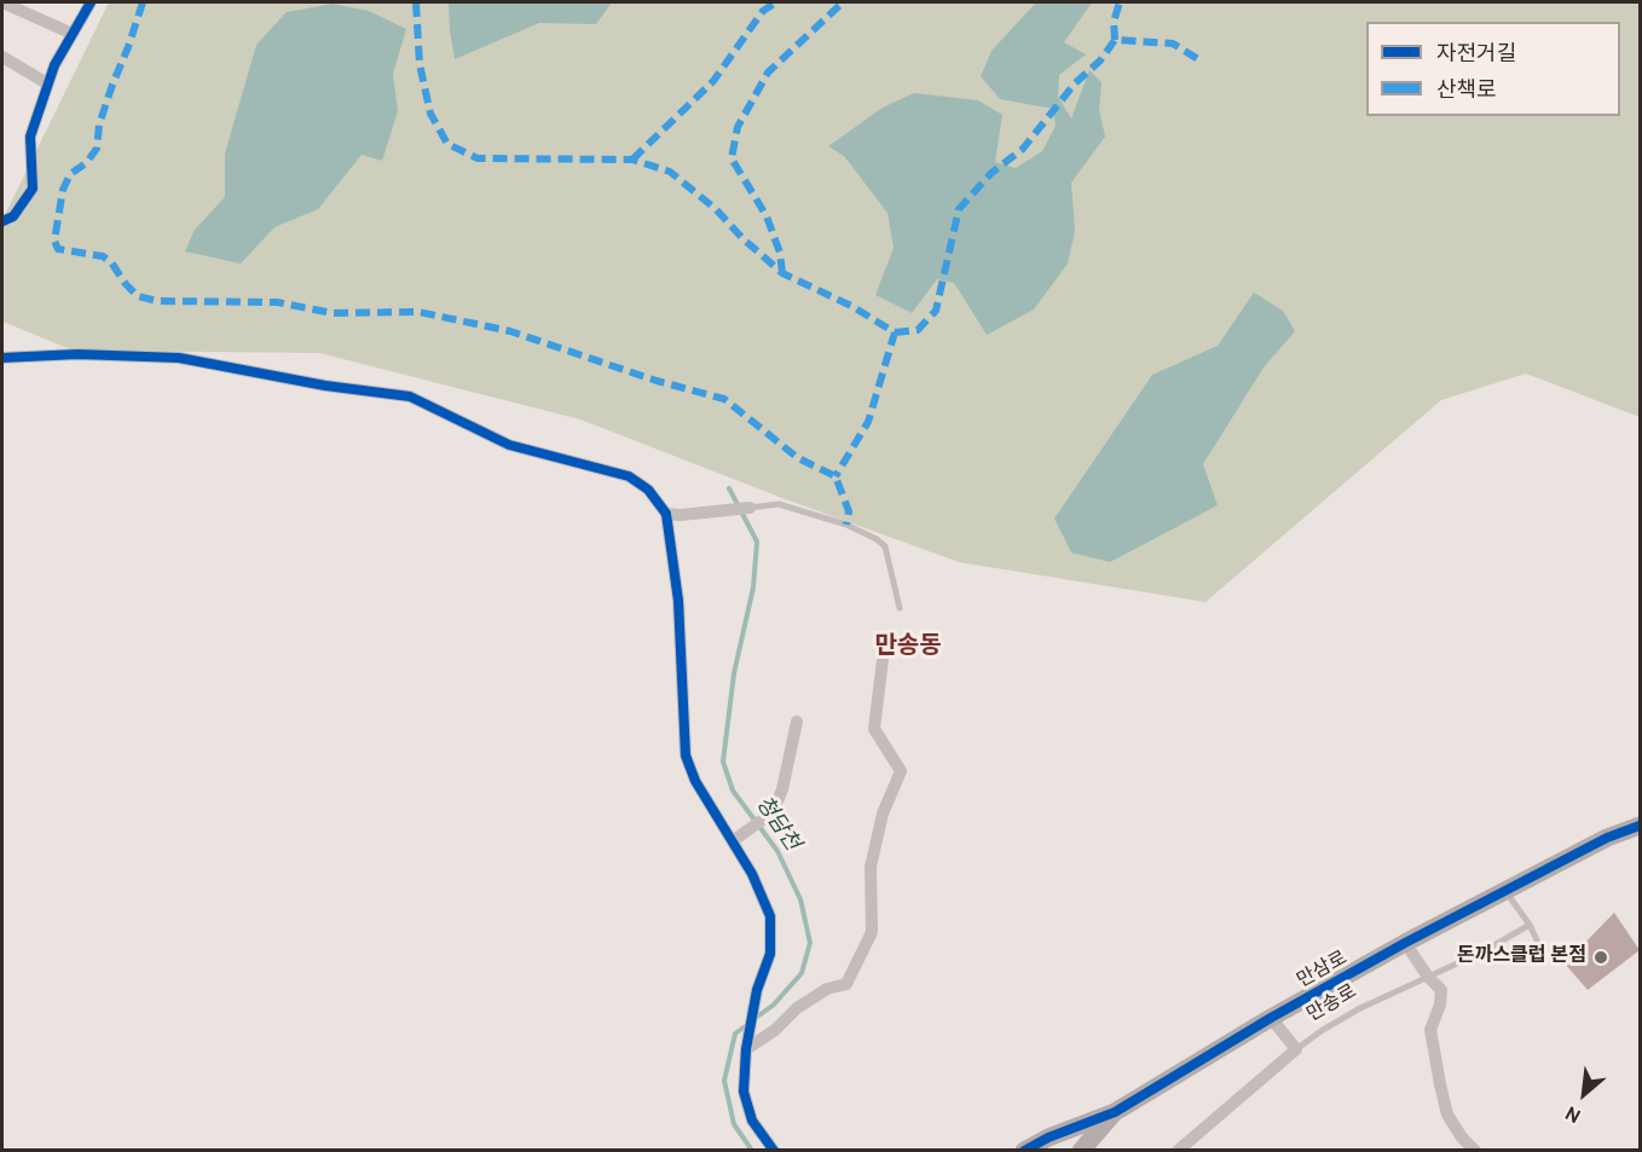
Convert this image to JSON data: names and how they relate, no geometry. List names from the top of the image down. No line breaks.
{"streets":{"street":["만삼로","만송로"]},"districts":["만송동"],"water":["청담천"],"places":["돈까스클럽 본점"],"legend":["자전거길","산책로"],"north":"bottom left"}
